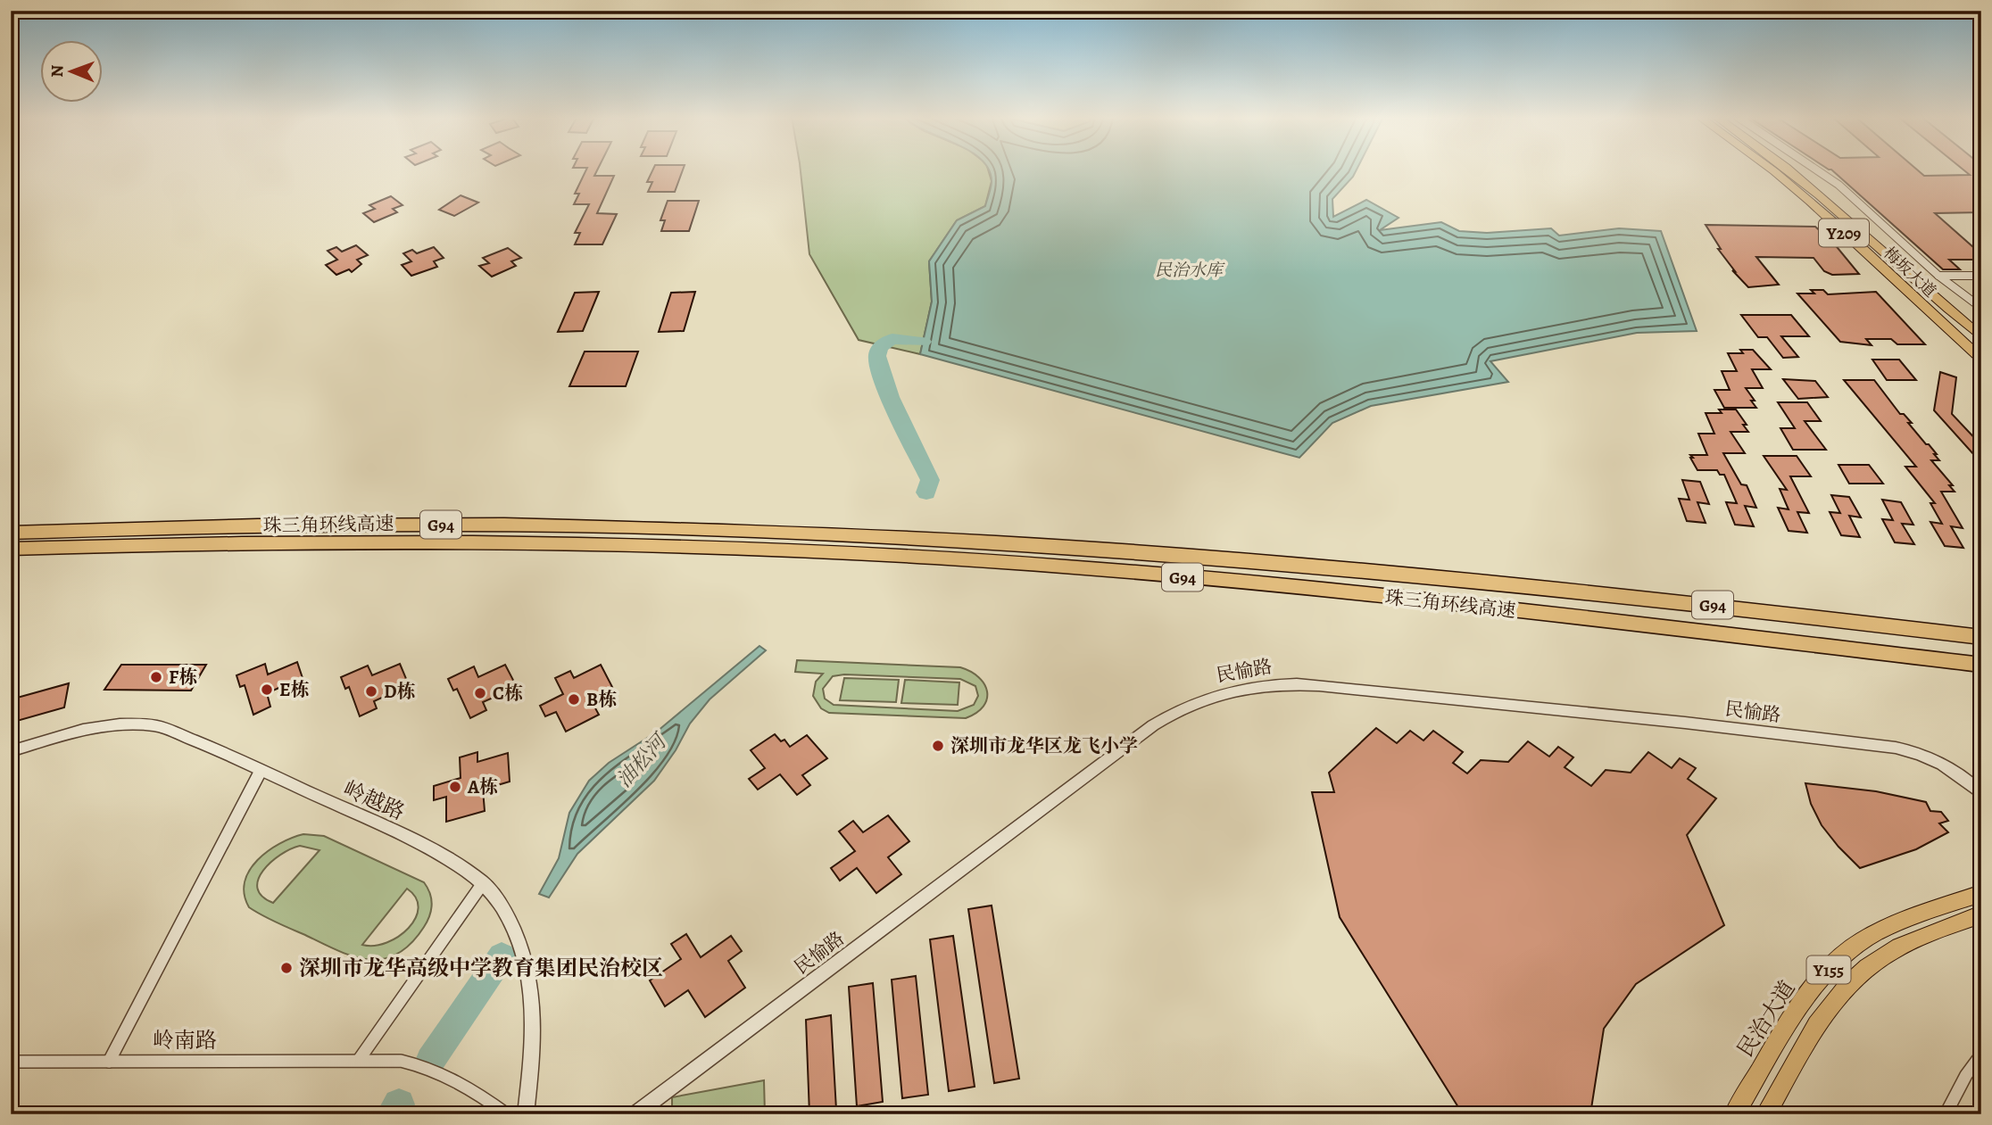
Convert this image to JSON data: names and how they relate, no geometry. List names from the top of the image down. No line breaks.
{"streets":{"highway":["珠三角环线高速","G94"],"main road":["Y209","梅坂大道","Y155","民治大道"],"street":["民愉路","岭越路","岭南路"]},"water":["民治水库","油松河"],"places":["F栋","E栋","D栋","C栋","B栋","深圳市龙华区龙飞小学","A栋","深圳市龙华高级中学教育集团民治校区"],"north":"left"}
